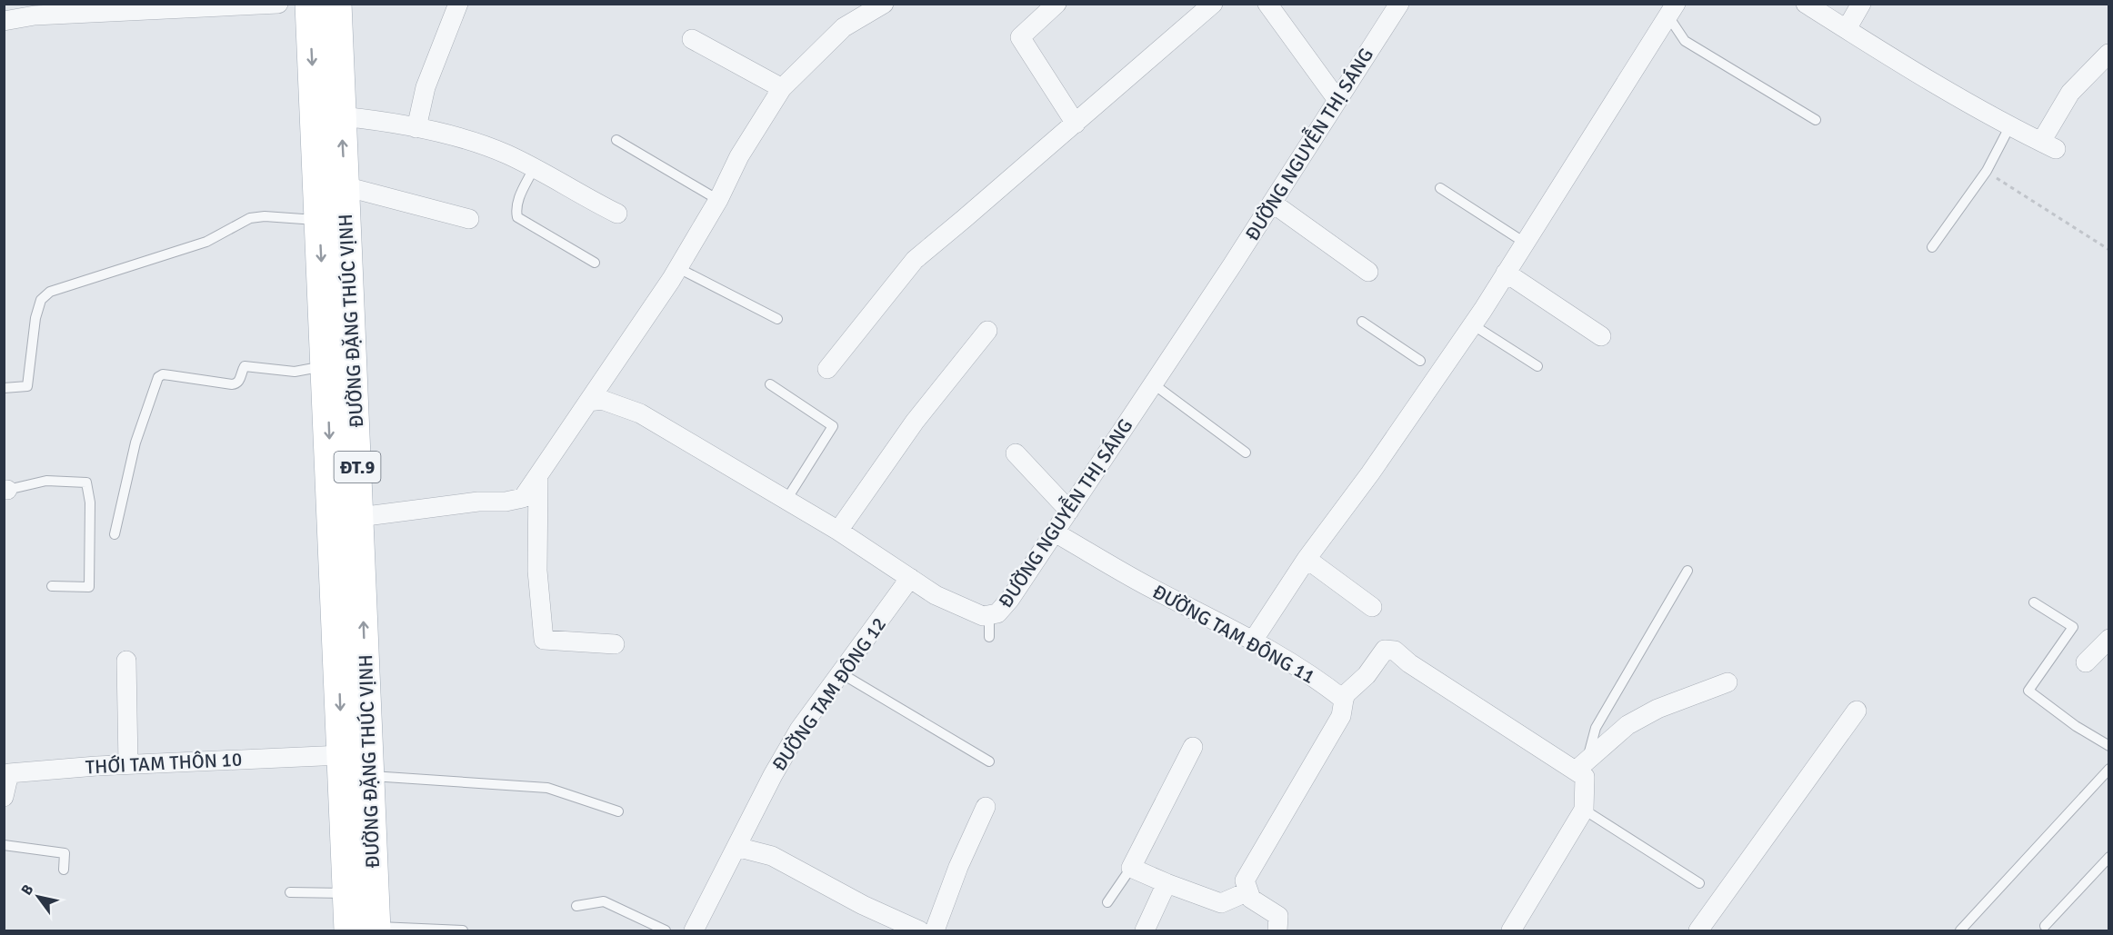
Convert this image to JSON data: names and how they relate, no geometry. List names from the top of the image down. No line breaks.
{"streets":{"main road":["ĐƯỜNG ĐẶNG THÚC VỊNH","ĐT.9"],"street":["ĐƯỜNG NGUYỄN THỊ SÁNG","ĐƯỜNG TAM ĐÔNG 11","ĐƯỜNG TAM ĐÔNG 12","THỚI TAM THÔN 10"]},"crossings":[["ĐƯỜNG NGUYỄN THỊ SÁNG","ĐƯỜNG TAM ĐÔNG 11"],["ĐƯỜNG NGUYỄN THỊ SÁNG","ĐƯỜNG TAM ĐÔNG 12"],["ĐƯỜNG ĐẶNG THÚC VỊNH","THỚI TAM THÔN 10"]],"north":"top left"}
